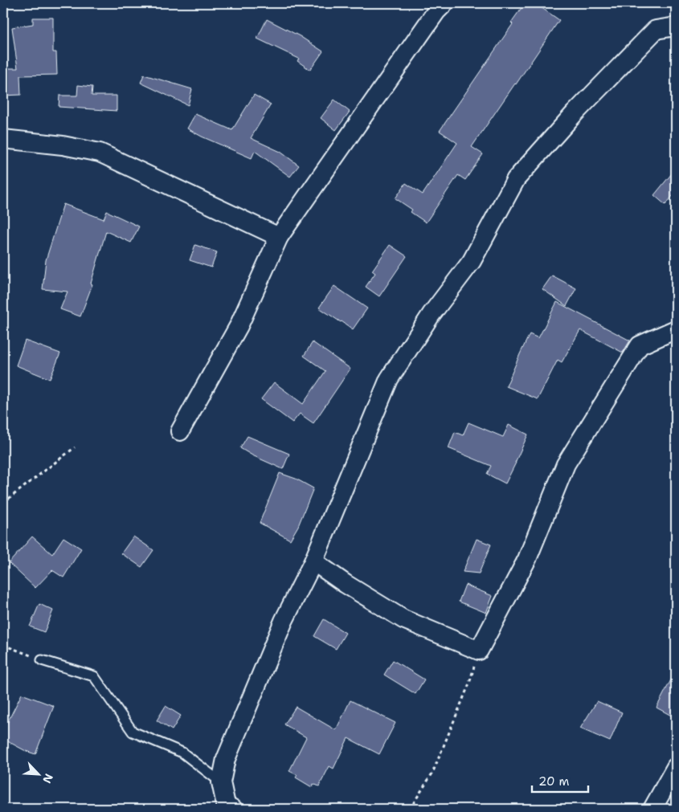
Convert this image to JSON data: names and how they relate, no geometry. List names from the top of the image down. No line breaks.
{"scale_bar":"20 m","north":"bottom right"}
